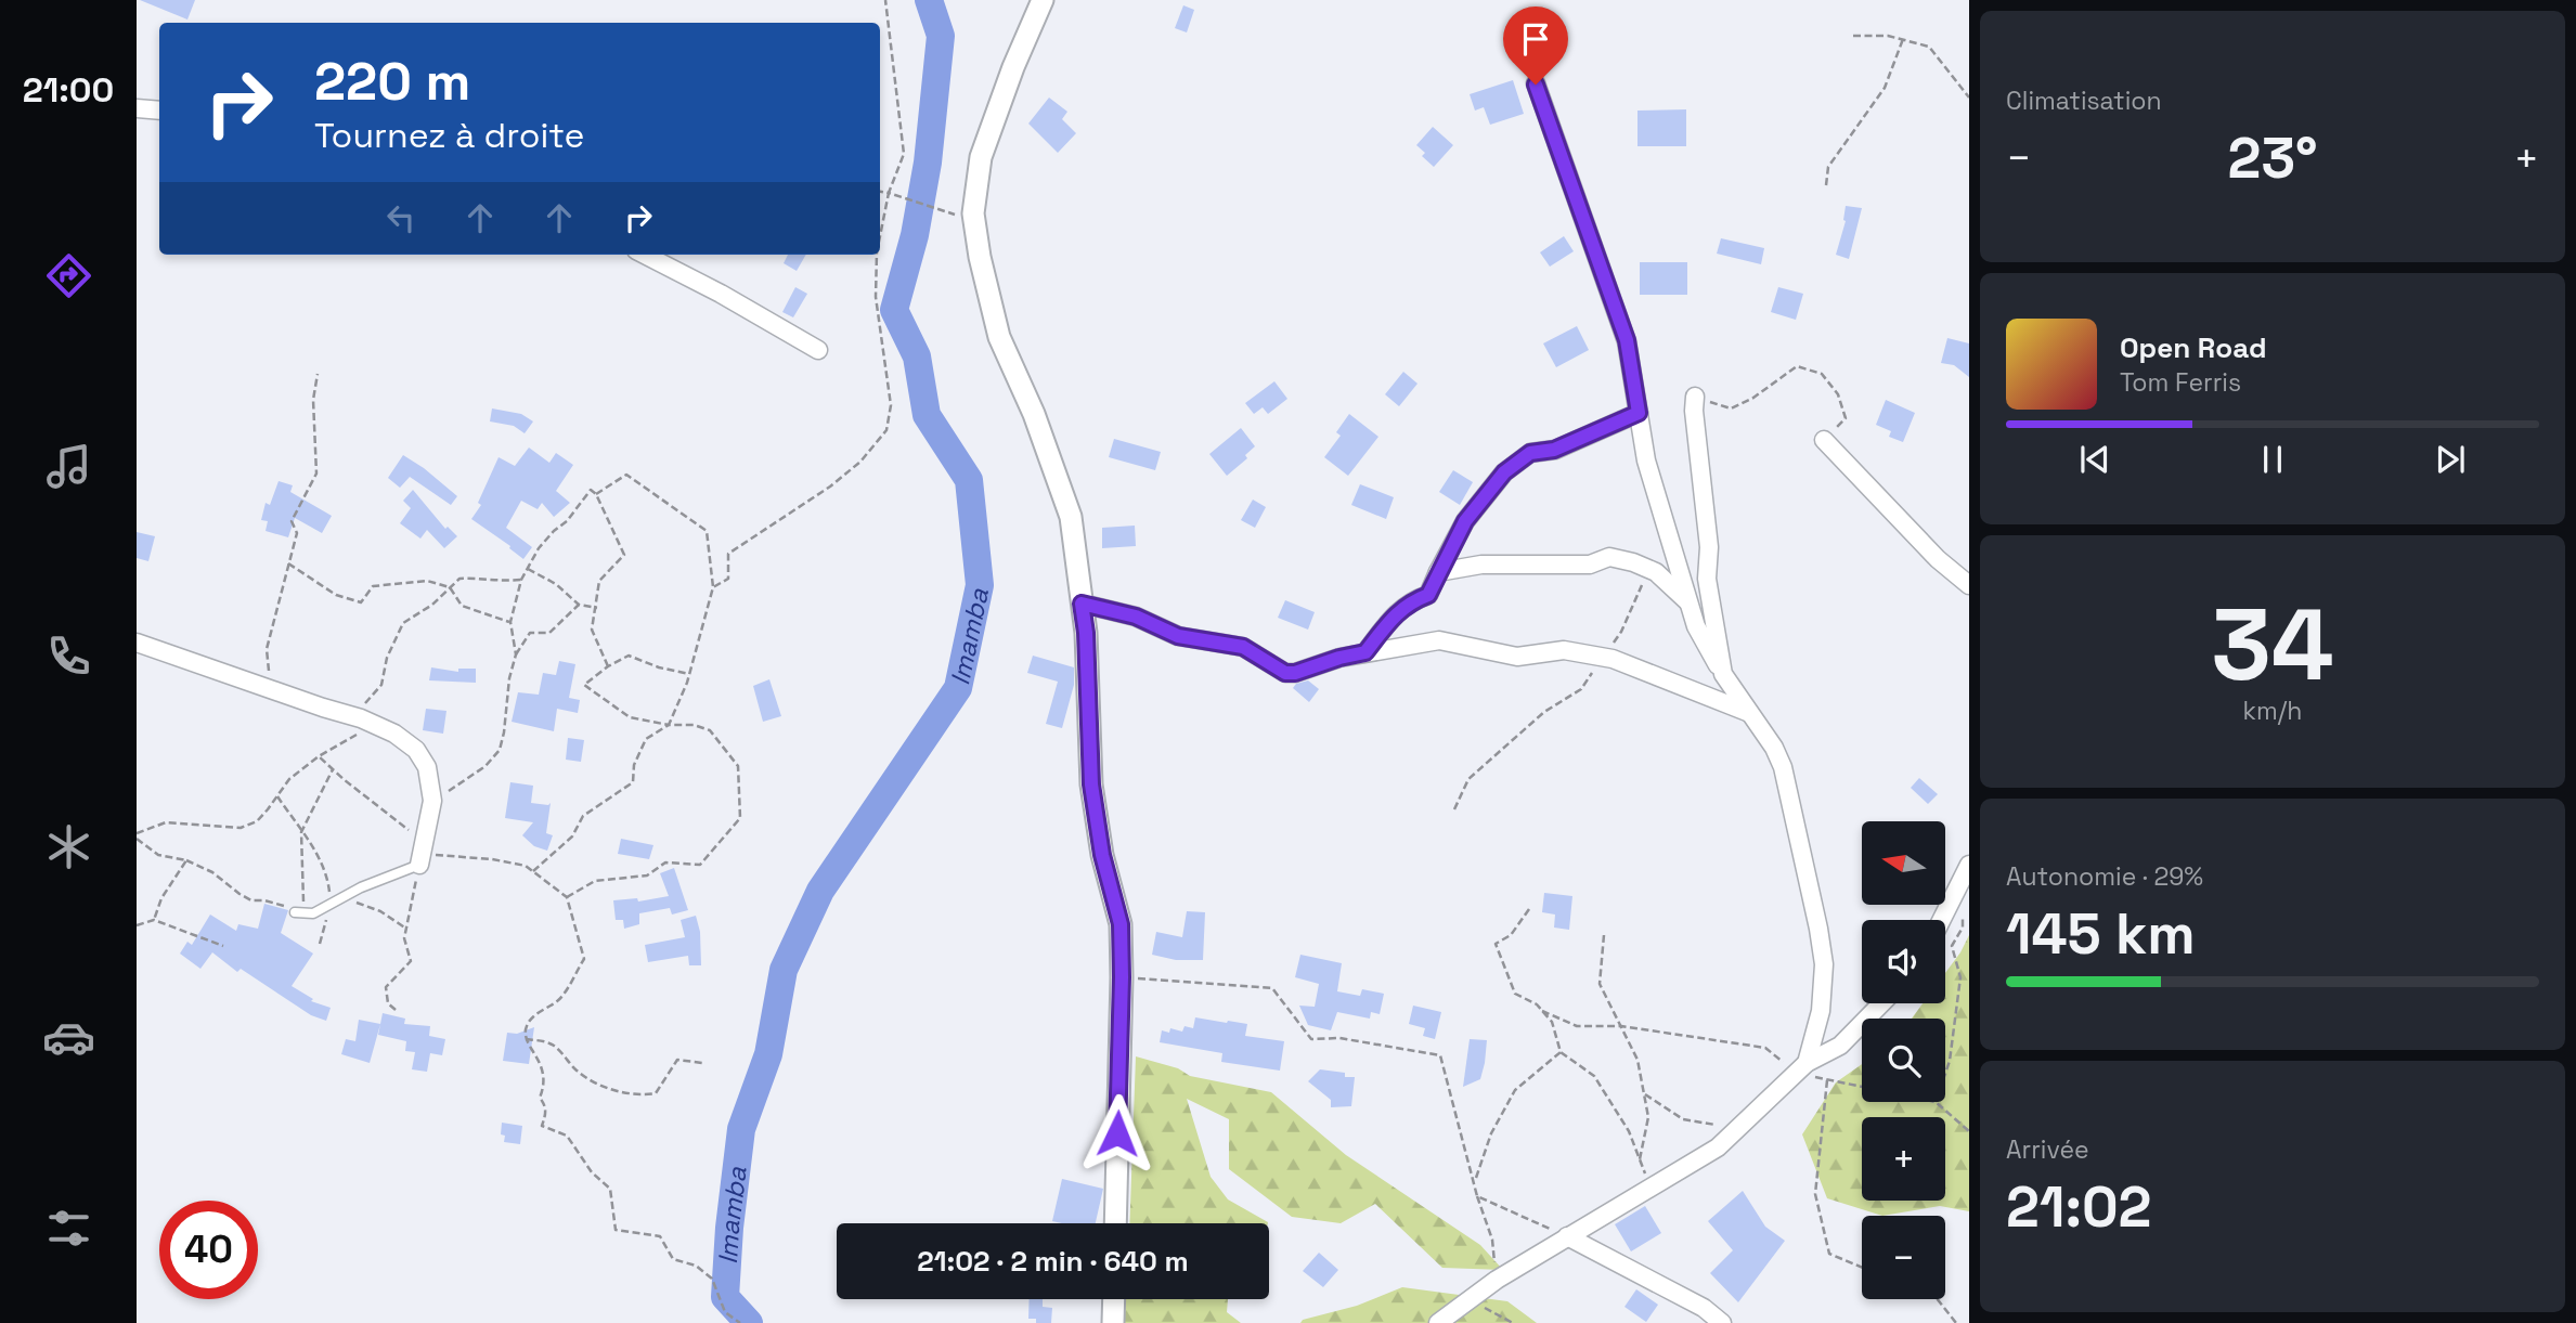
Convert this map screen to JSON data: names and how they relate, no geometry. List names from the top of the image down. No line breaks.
{"water":["Imamba"],"north":"left","page":{"tabs":"21:00","tile":["Climatisation",["34","km/h"],["Autonomie · 29%","145 km"],["Arrivée","21:02"]],"turn":["220 m","Tournez à droite"],"heat":["−","23°","+"],"song":["Open Road","Tom Ferris"],"map_buttons":["+","−"],"limit":"40","trip":"21:02 · 2 min · 640 m"}}
